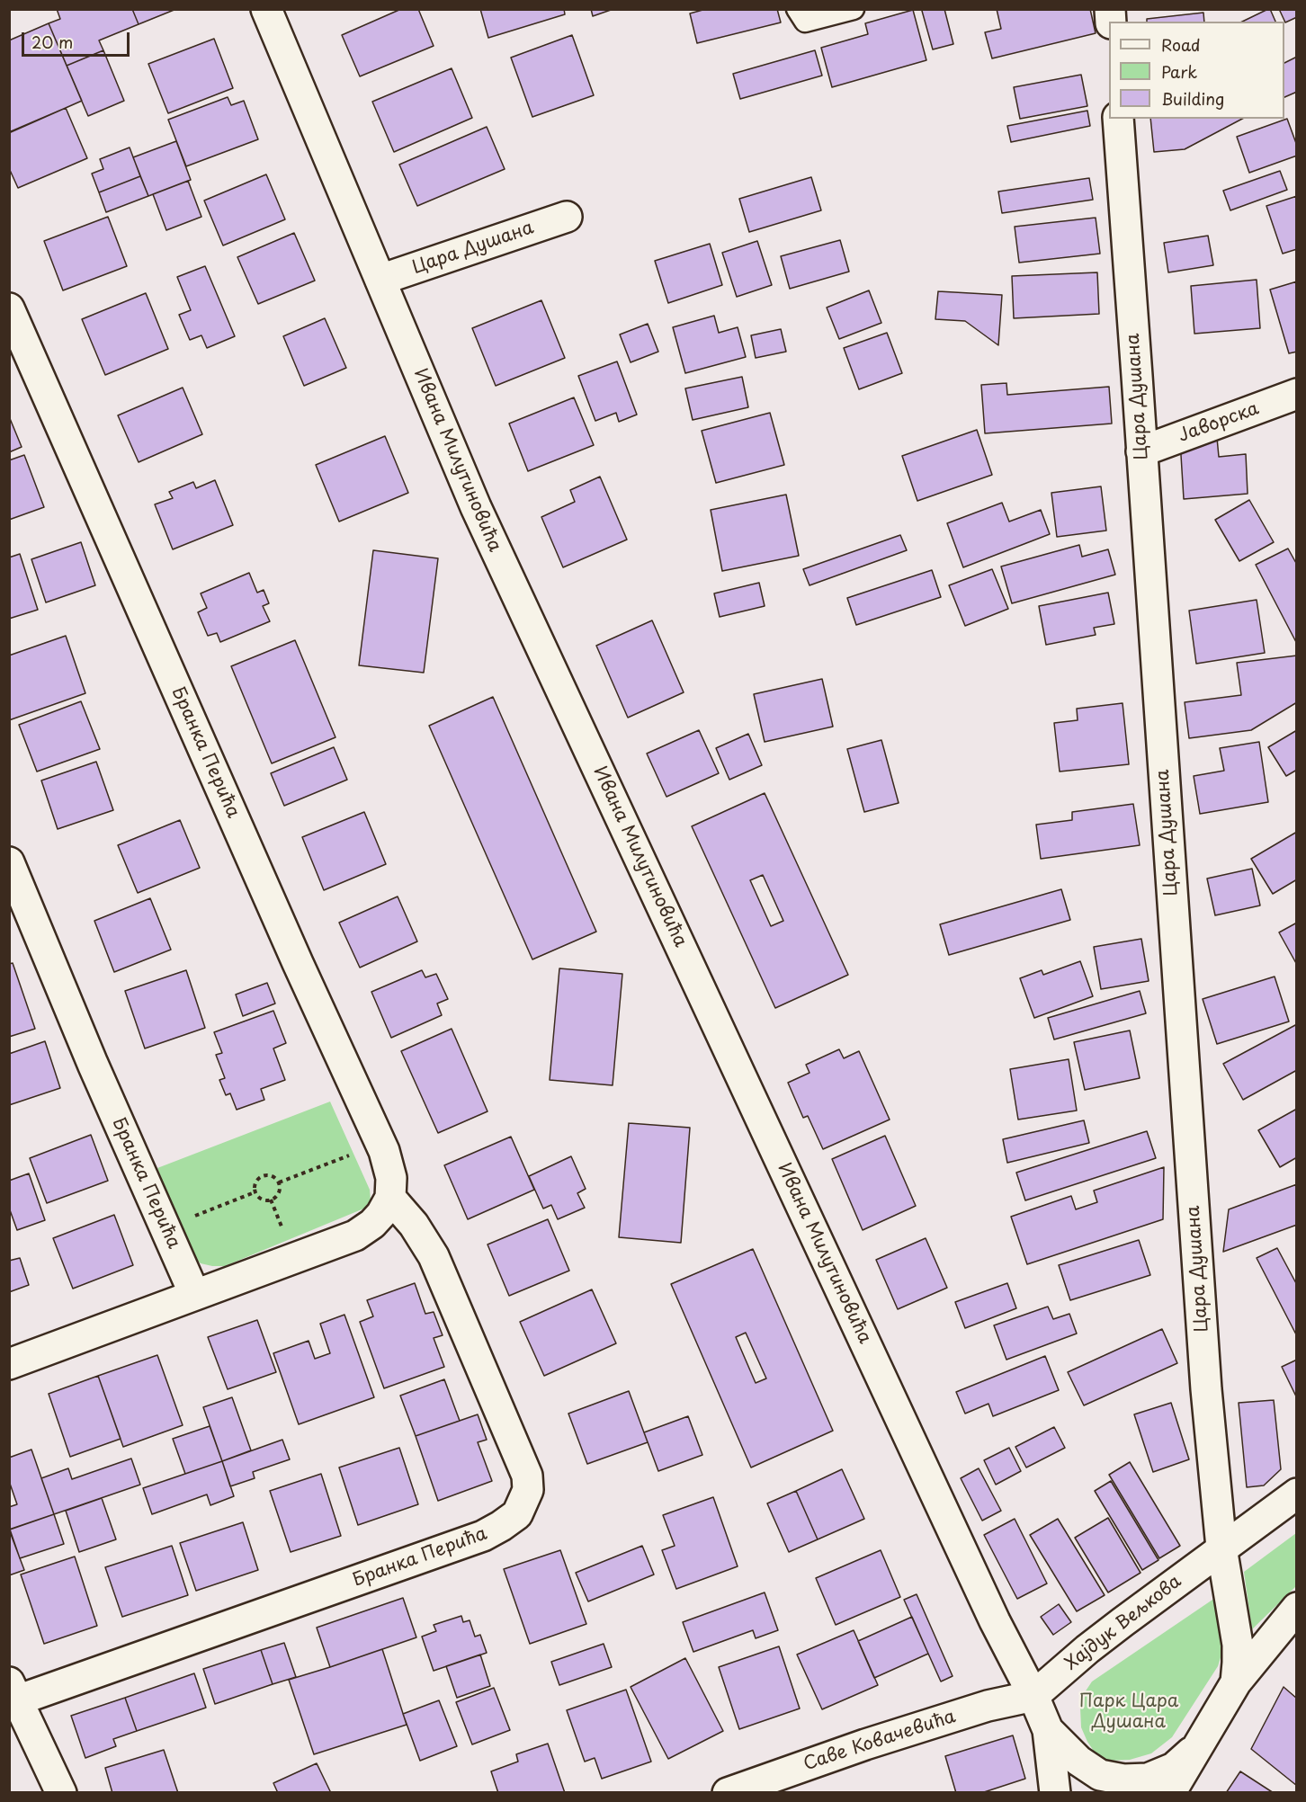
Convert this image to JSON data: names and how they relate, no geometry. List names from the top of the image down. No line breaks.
{"streets":{"street":["Цара Душана","Јаворска","Ивана Милутиновића","Бранка Перића","Хајдук Вељкова","Саве Ковачевића"]},"crossings":[["Цара Душана","Јаворска"],["Цара Душана","Ивана Милутиновића"],["Цара Душана","Хајдук Вељкова"],["Ивана Милутиновића","Хајдук Вељкова"],["Ивана Милутиновића","Саве Ковачевића"],["Хајдук Вељкова","Саве Ковачевића"]],"parks":["Парк Цара Душана"],"legend":["Road","Park","Building"],"scale_bar":"20 m"}
